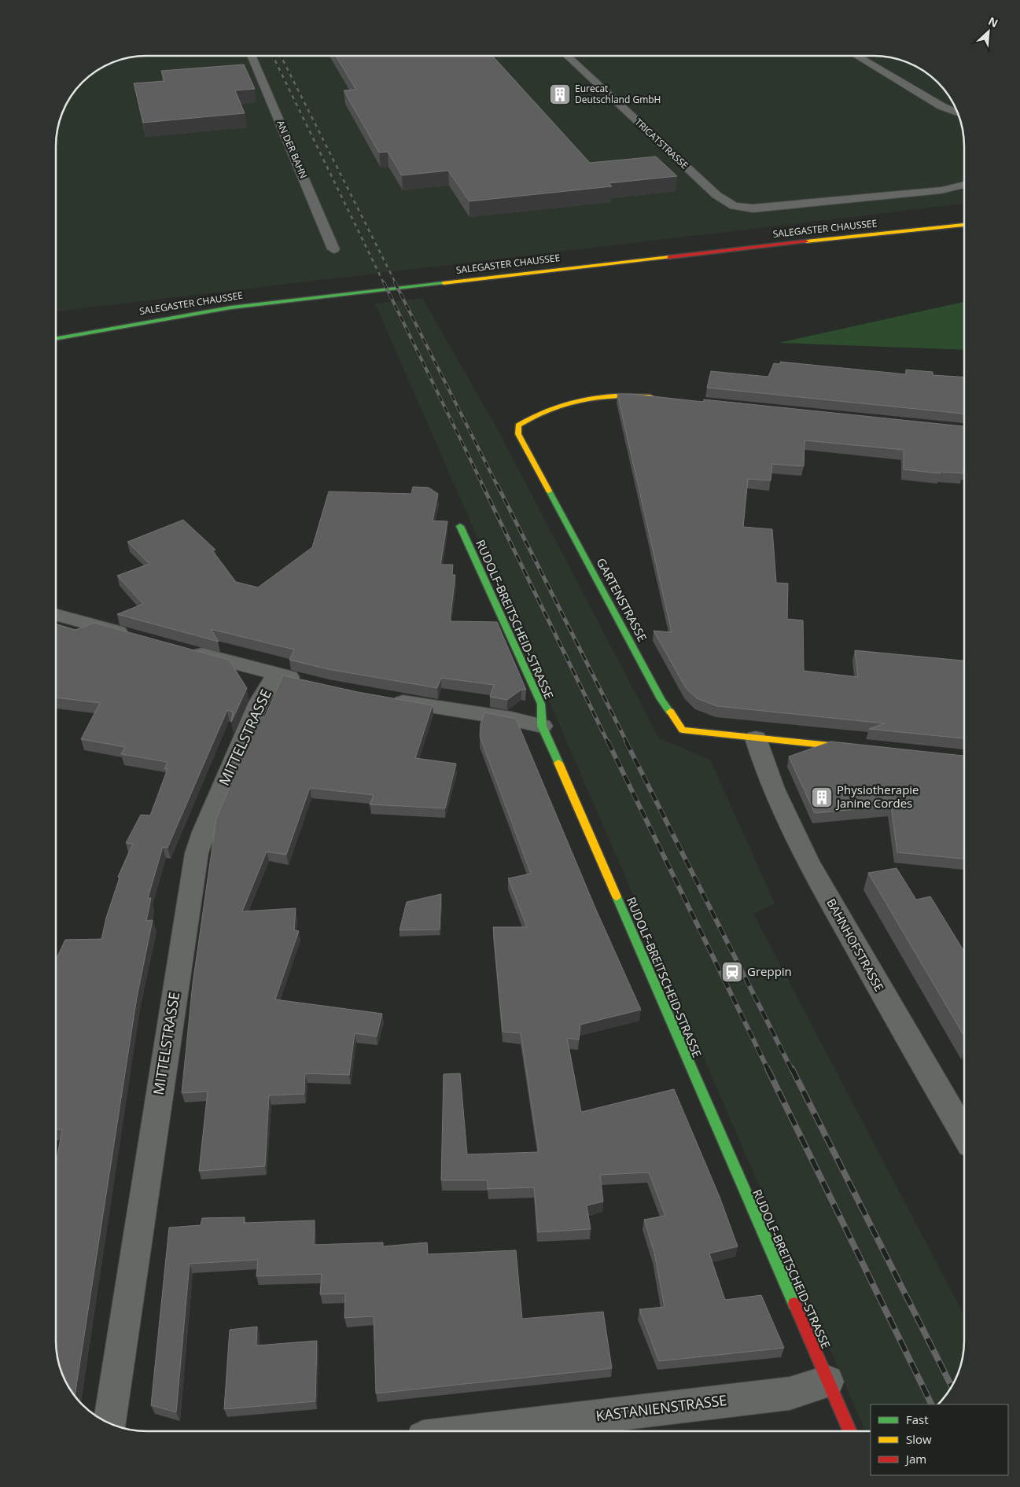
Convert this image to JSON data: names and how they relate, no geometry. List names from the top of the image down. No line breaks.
{"streets":{"street":["TRICATSTRASSE","AN DER BAHN","SALEGASTER CHAUSSEE","GARTENSTRASSE","RUDOLF-BREITSCHEID-STRASSE","MITTELSTRASSE","BAHNHOFSTRASSE","KASTANIENSTRASSE"]},"crossings":[["GARTENSTRASSE","BAHNHOFSTRASSE"],["RUDOLF-BREITSCHEID-STRASSE","KASTANIENSTRASSE"]],"places":{"building":["Eurecat Deutschland GmbH","Physiotherapie Janine Cordes"],"station":["Greppin"]},"legend":["Fast","Slow","Jam"],"north":"top right"}
